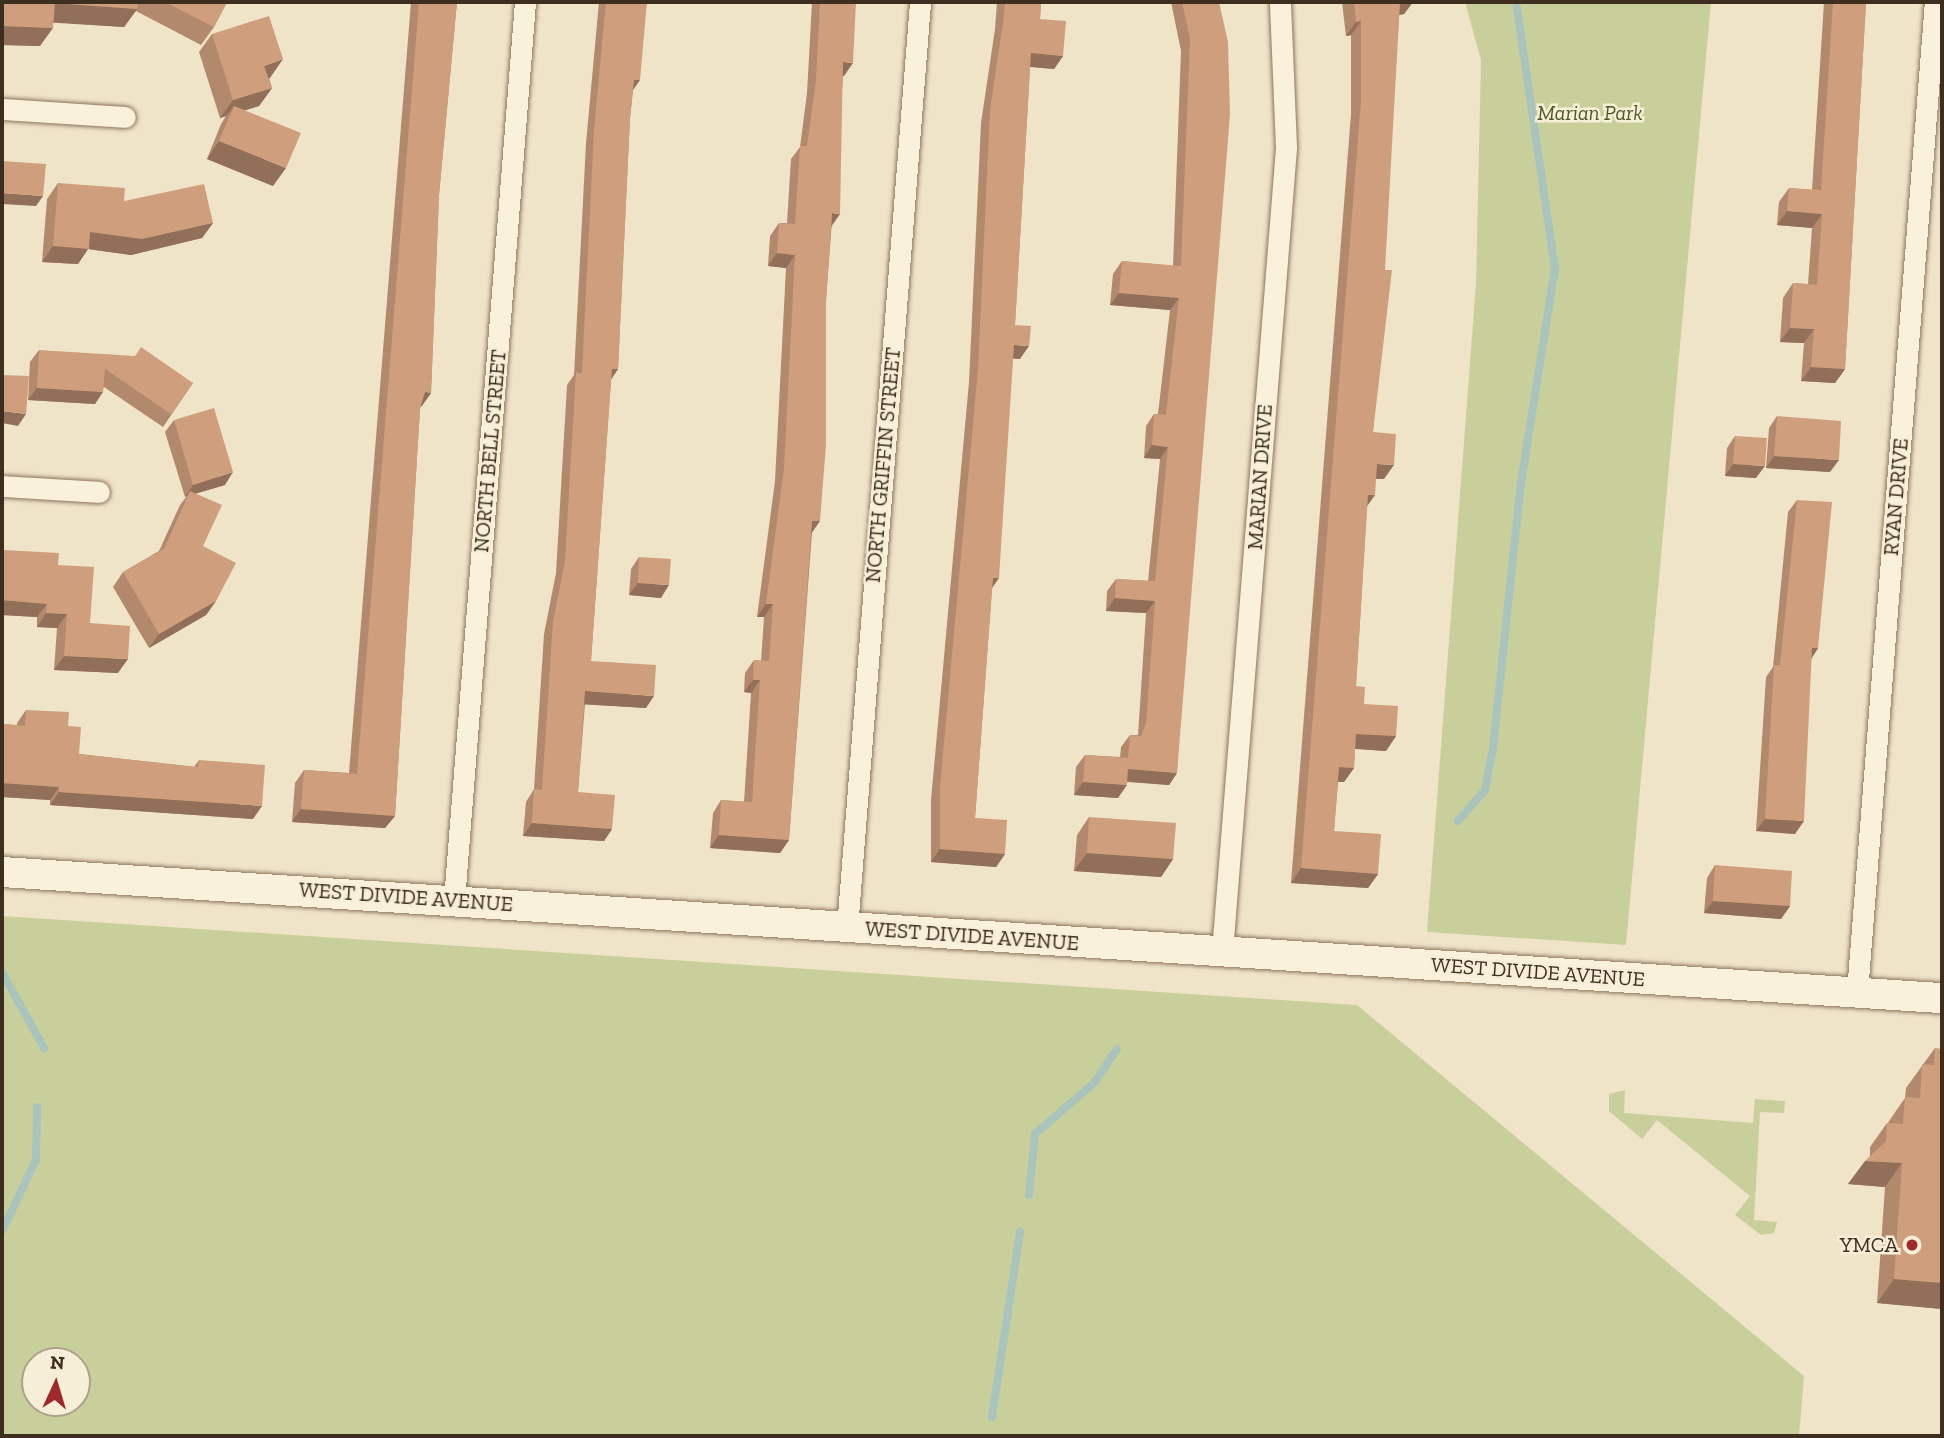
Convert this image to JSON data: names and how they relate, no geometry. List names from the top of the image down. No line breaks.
{"streets":{"street":["NORTH BELL STREET","NORTH GRIFFIN STREET","MARIAN DRIVE","RYAN DRIVE","WEST DIVIDE AVENUE"]},"crossings":[["NORTH BELL STREET","WEST DIVIDE AVENUE"],["NORTH GRIFFIN STREET","WEST DIVIDE AVENUE"],["MARIAN DRIVE","WEST DIVIDE AVENUE"],["RYAN DRIVE","WEST DIVIDE AVENUE"]],"parks":["Marian Park"],"places":["YMCA"],"north":"top"}
